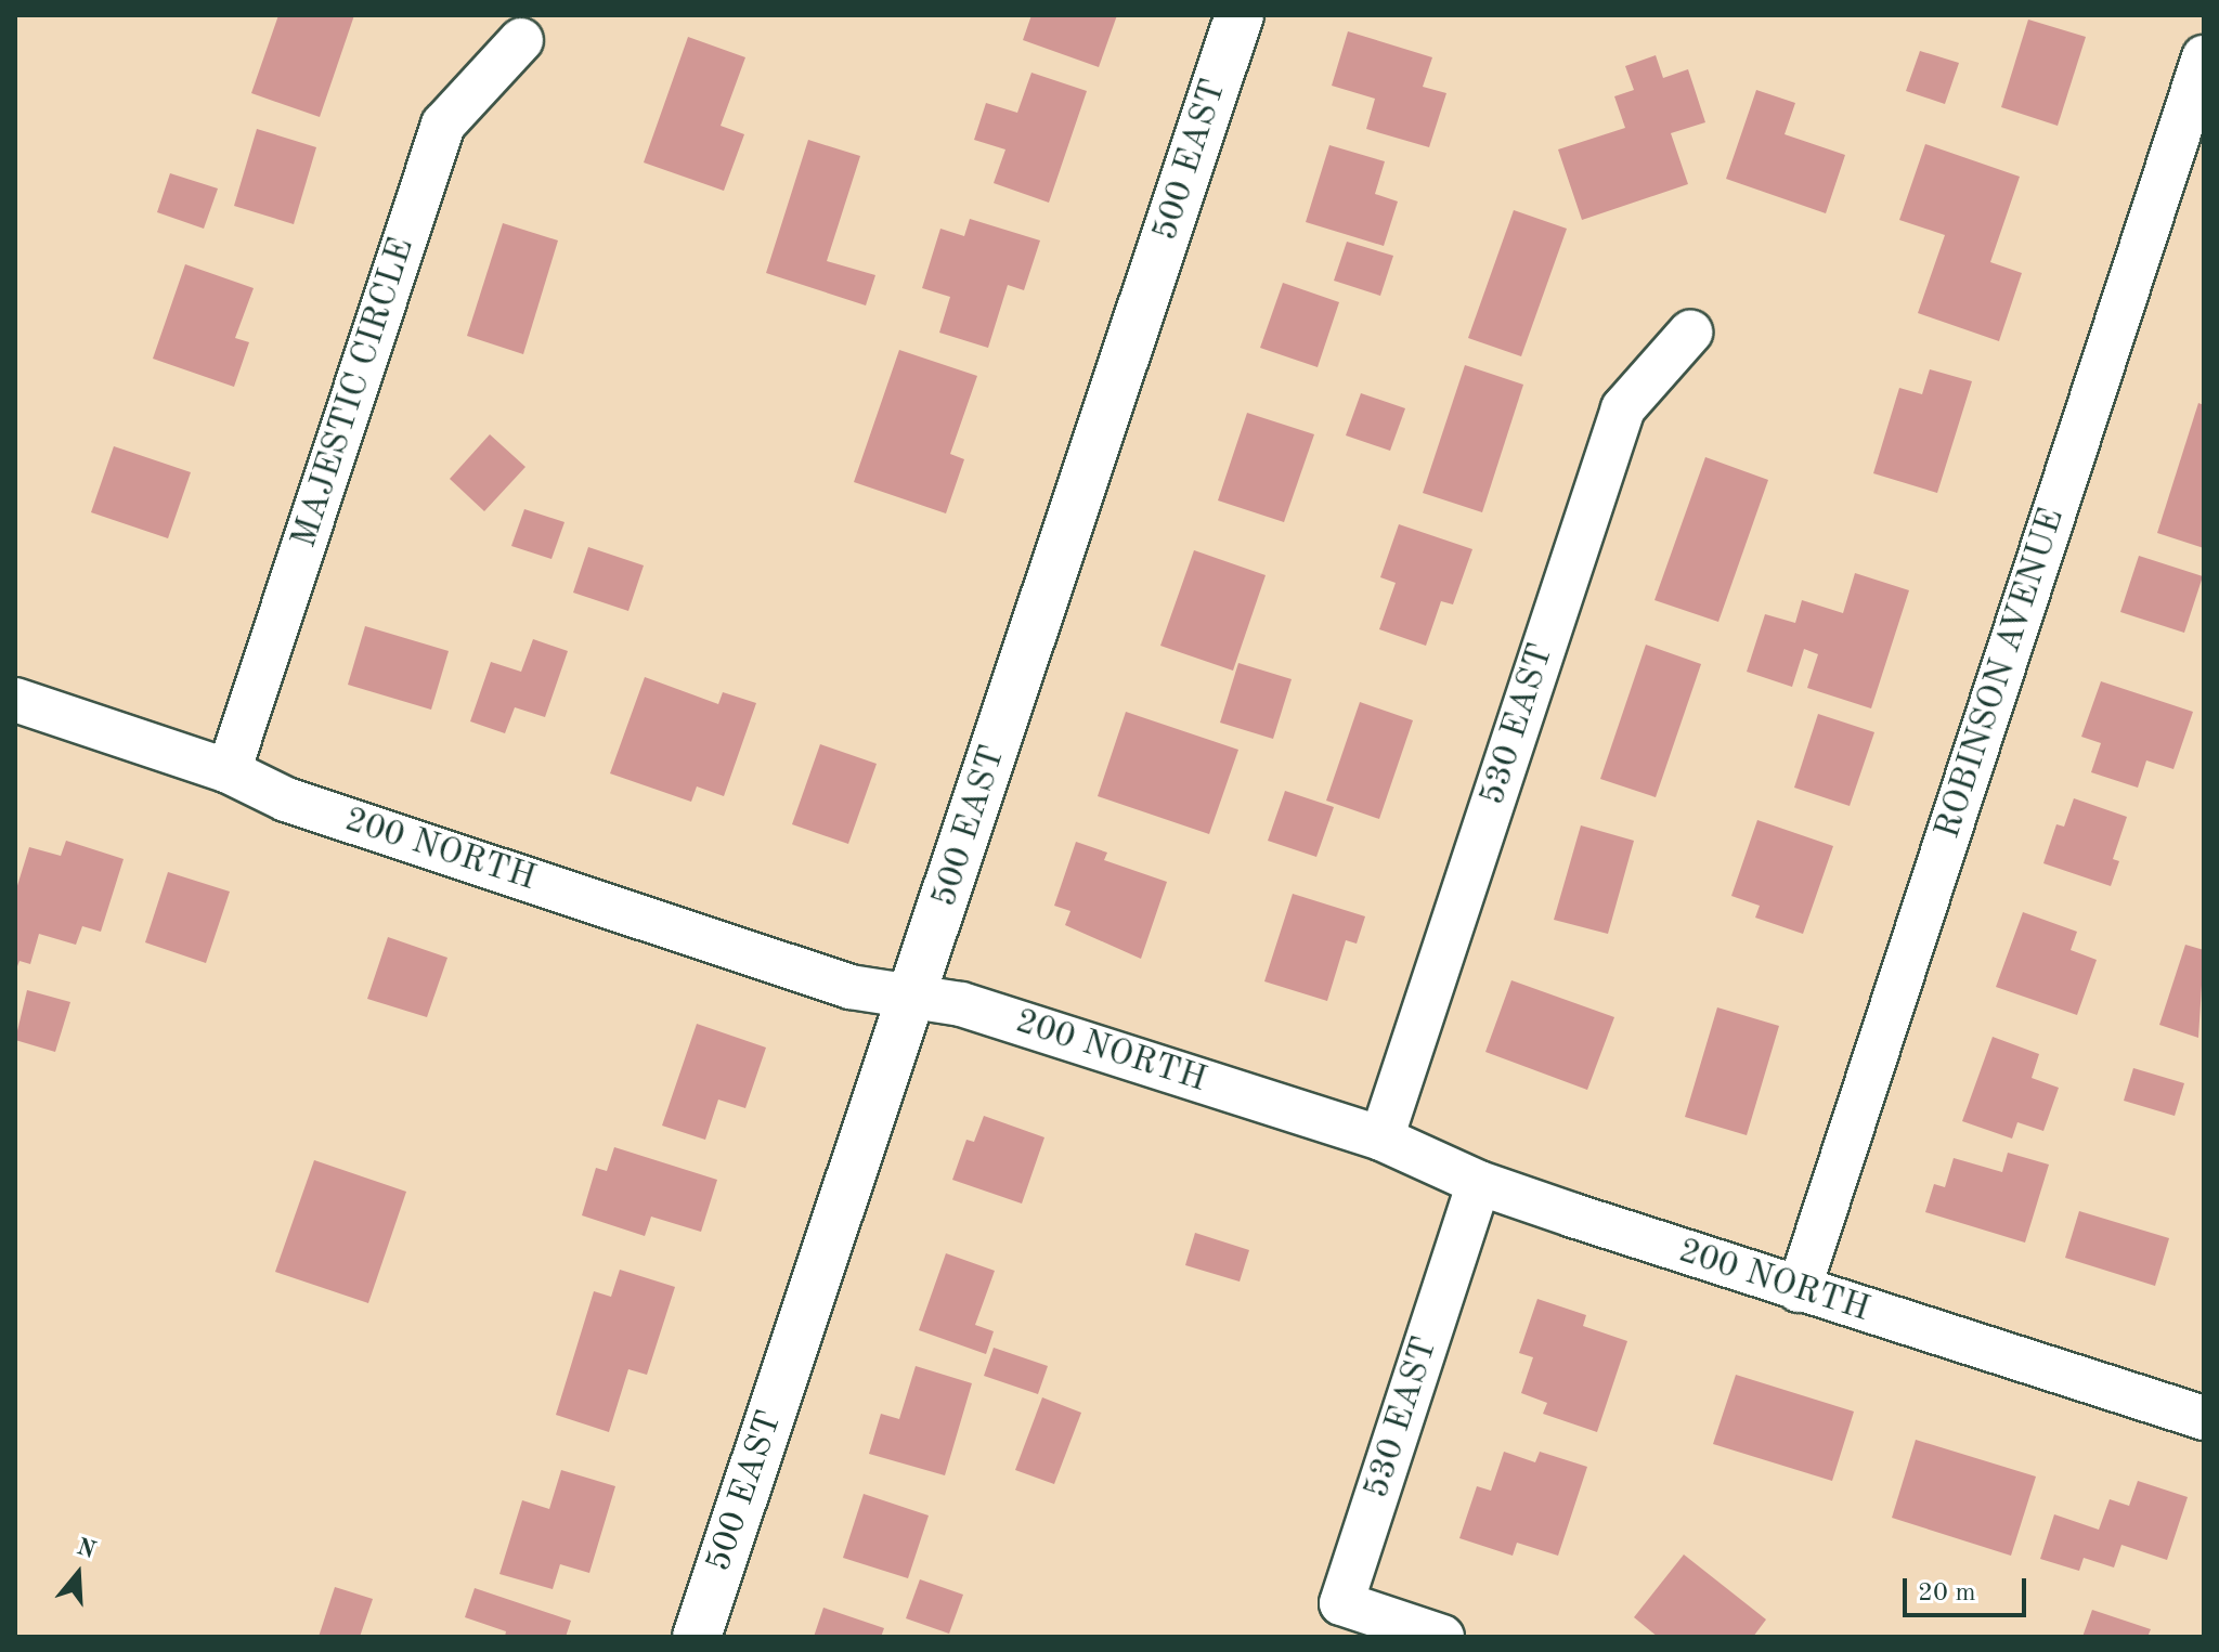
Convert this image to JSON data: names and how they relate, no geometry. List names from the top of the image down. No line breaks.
{"streets":{"street":["500 EAST","MAJESTIC CIRCLE","ROBINSON AVENUE","530 EAST","200 NORTH"]},"crossings":[["500 EAST","200 NORTH"],["MAJESTIC CIRCLE","200 NORTH"],["ROBINSON AVENUE","200 NORTH"],["530 EAST","200 NORTH"]],"scale_bar":"20 m","north":"top"}
